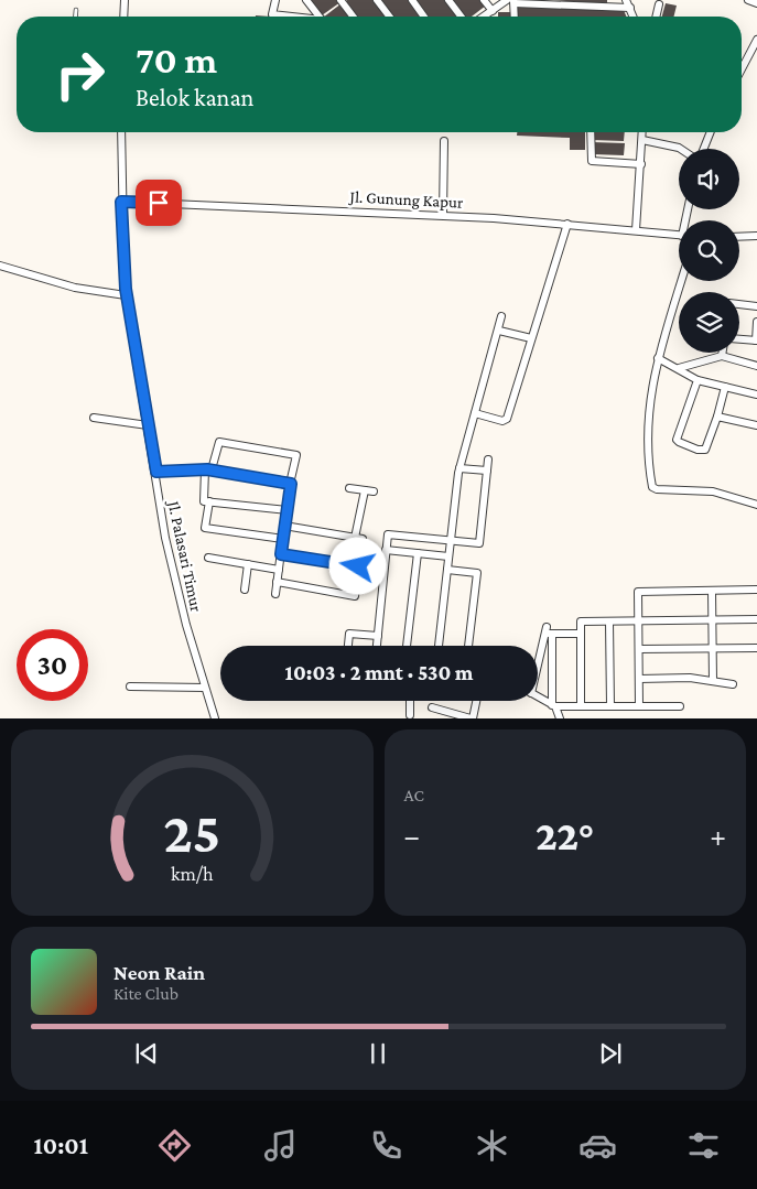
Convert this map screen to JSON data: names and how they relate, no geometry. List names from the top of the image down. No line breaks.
{"streets":{"street":["Jl. Gunung Kapur","Jl. Palasari Timur"]},"crossings":[["Jl. Gunung Kapur","Jl. Palasari Timur"]],"page":{"turn":["70 m","Belok kanan"],"limit":"30","trip":"10:03 · 2 mnt · 530 m","tile":"AC","heat":["−","22°","+"],"song":["Neon Rain","Kite Club"],"tabs":"10:01","gauge":["25","km/h"]}}
